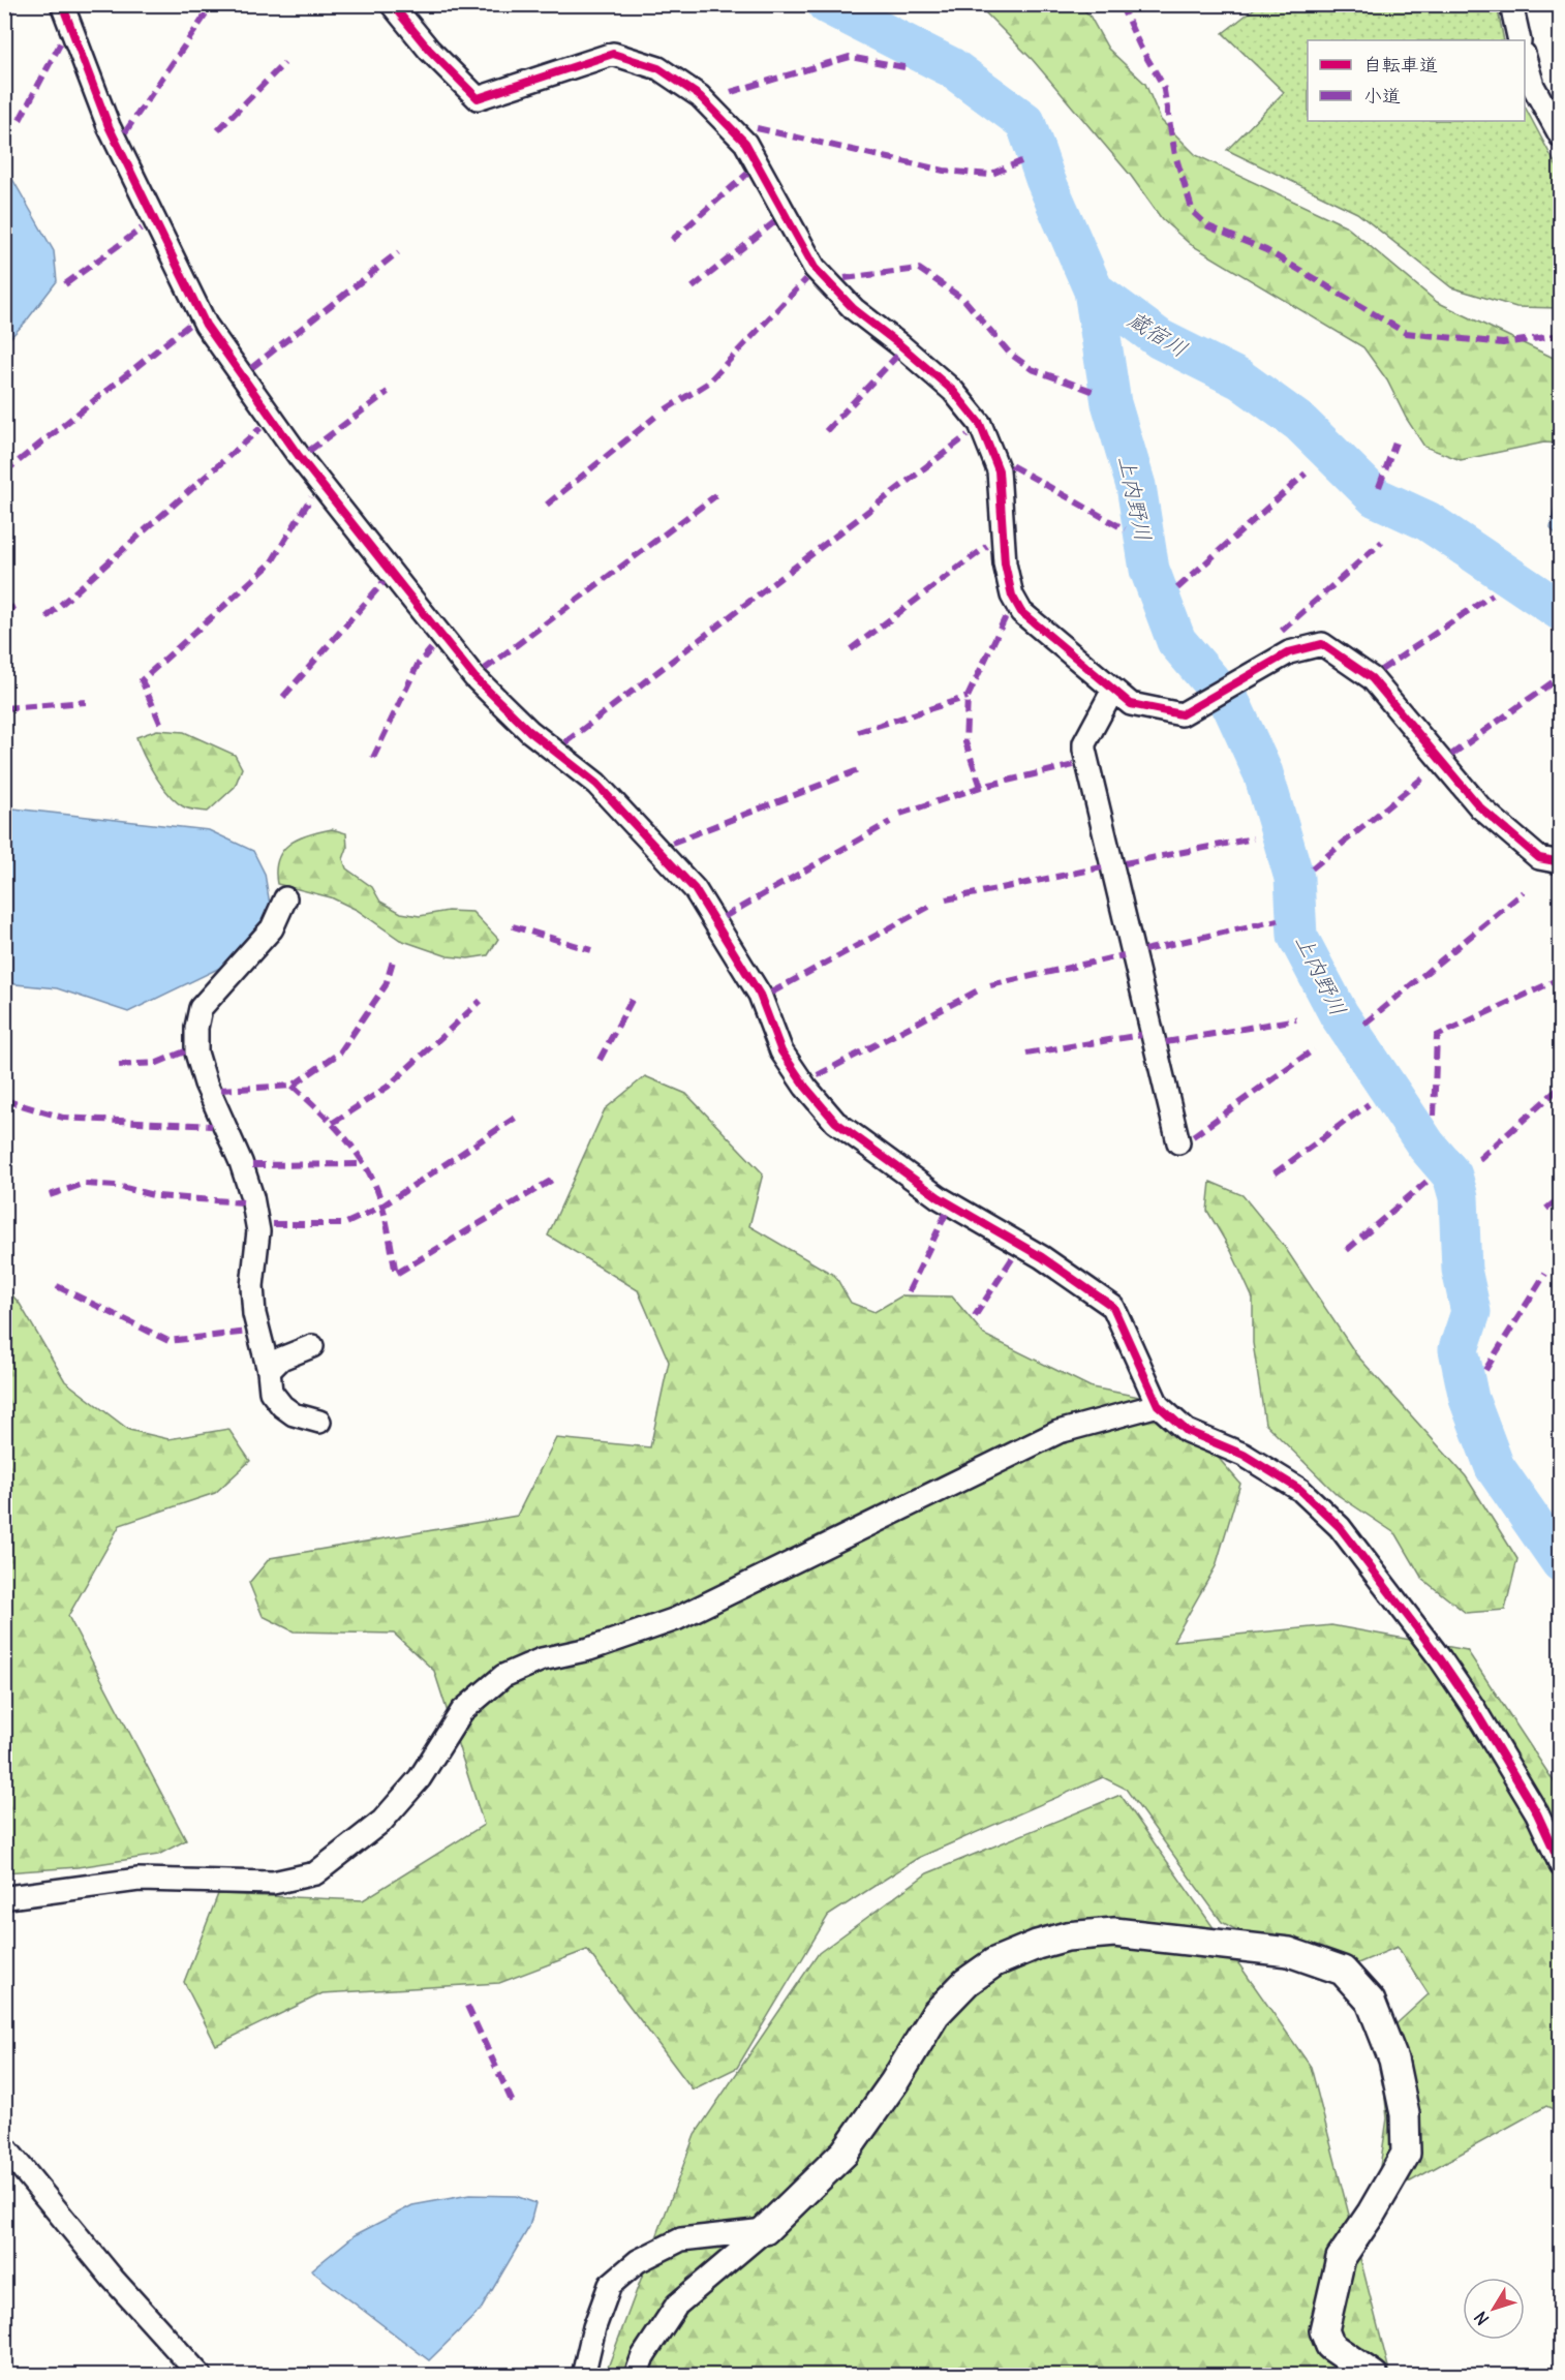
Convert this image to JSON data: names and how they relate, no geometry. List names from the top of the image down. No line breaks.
{"water":["蔵宿川","上内野川"],"legend":["自転車道","小道"],"north":"bottom left"}
